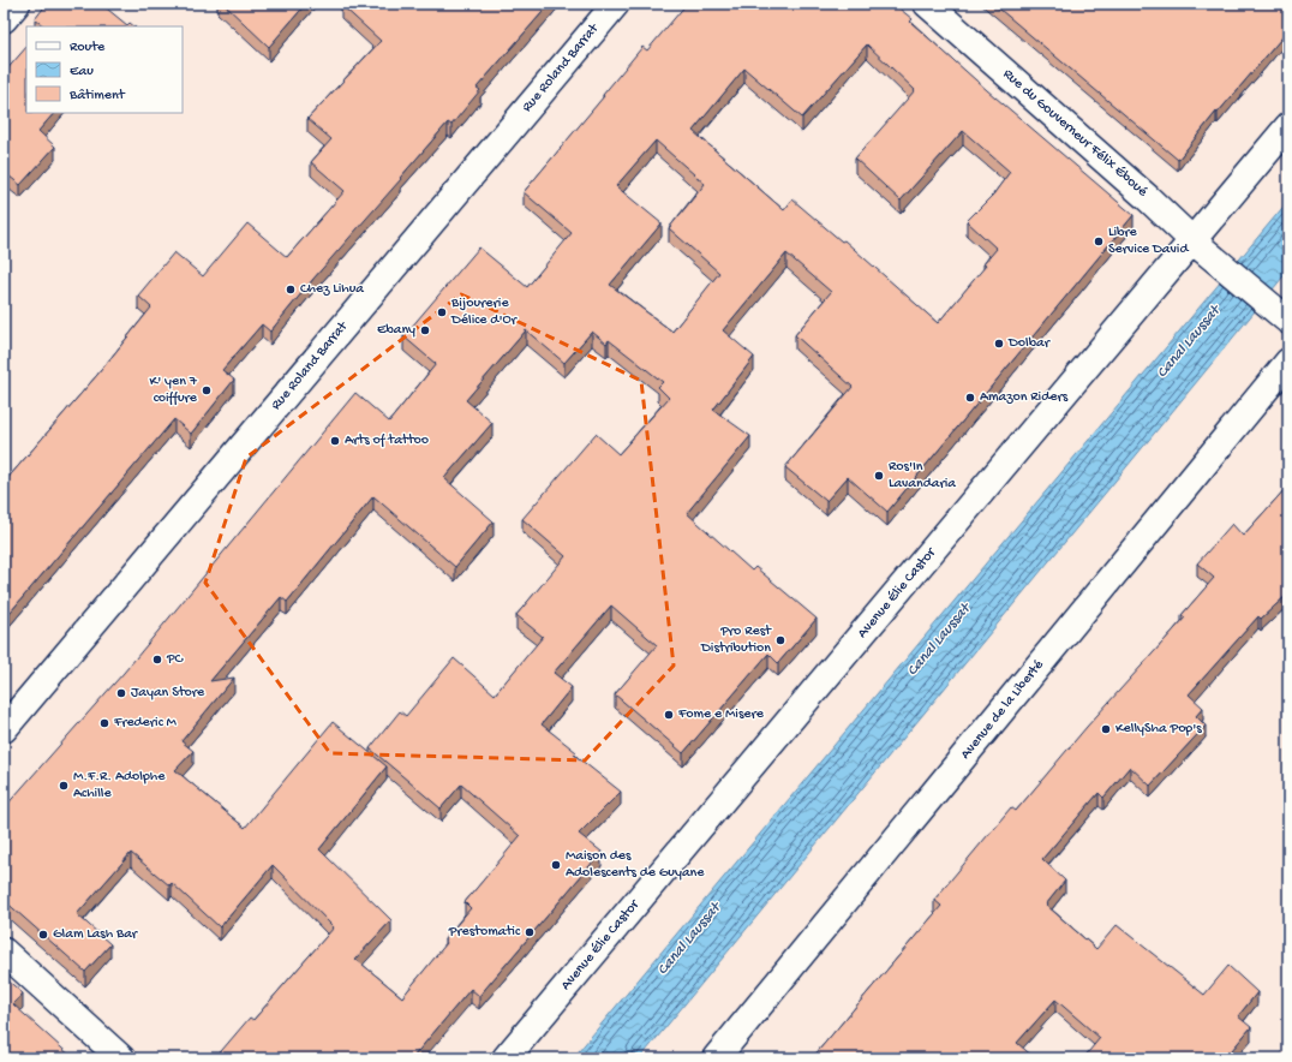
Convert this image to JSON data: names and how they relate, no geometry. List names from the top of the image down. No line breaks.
{"streets":{"street":["Rue Roland Barrat","Rue du Gouverneur Félix Éboué","Avenue Élie Castor","Avenue de la Liberté"]},"crossings":[["Rue du Gouverneur Félix Éboué","Avenue Élie Castor"]],"water":["Canal Laussat"],"places":["Libre Service David","Chez Lihua","Bijourerie Délice d'Or","Ebany","Dolbar","K' yen 7 coiffure","Amazon Riders","Arts of tattoo","Ros'In Lavandaria","Pro Rest Distribution","PC","Jayan Store","Fome e Misere","Frederic M","KellySha Pop's","M.F.R. Adolphe Achille","Maison des Adolescents de Guyane","Prestomatic","Glam Lash Bar"],"legend":["Route","Eau","Bâtiment"]}
